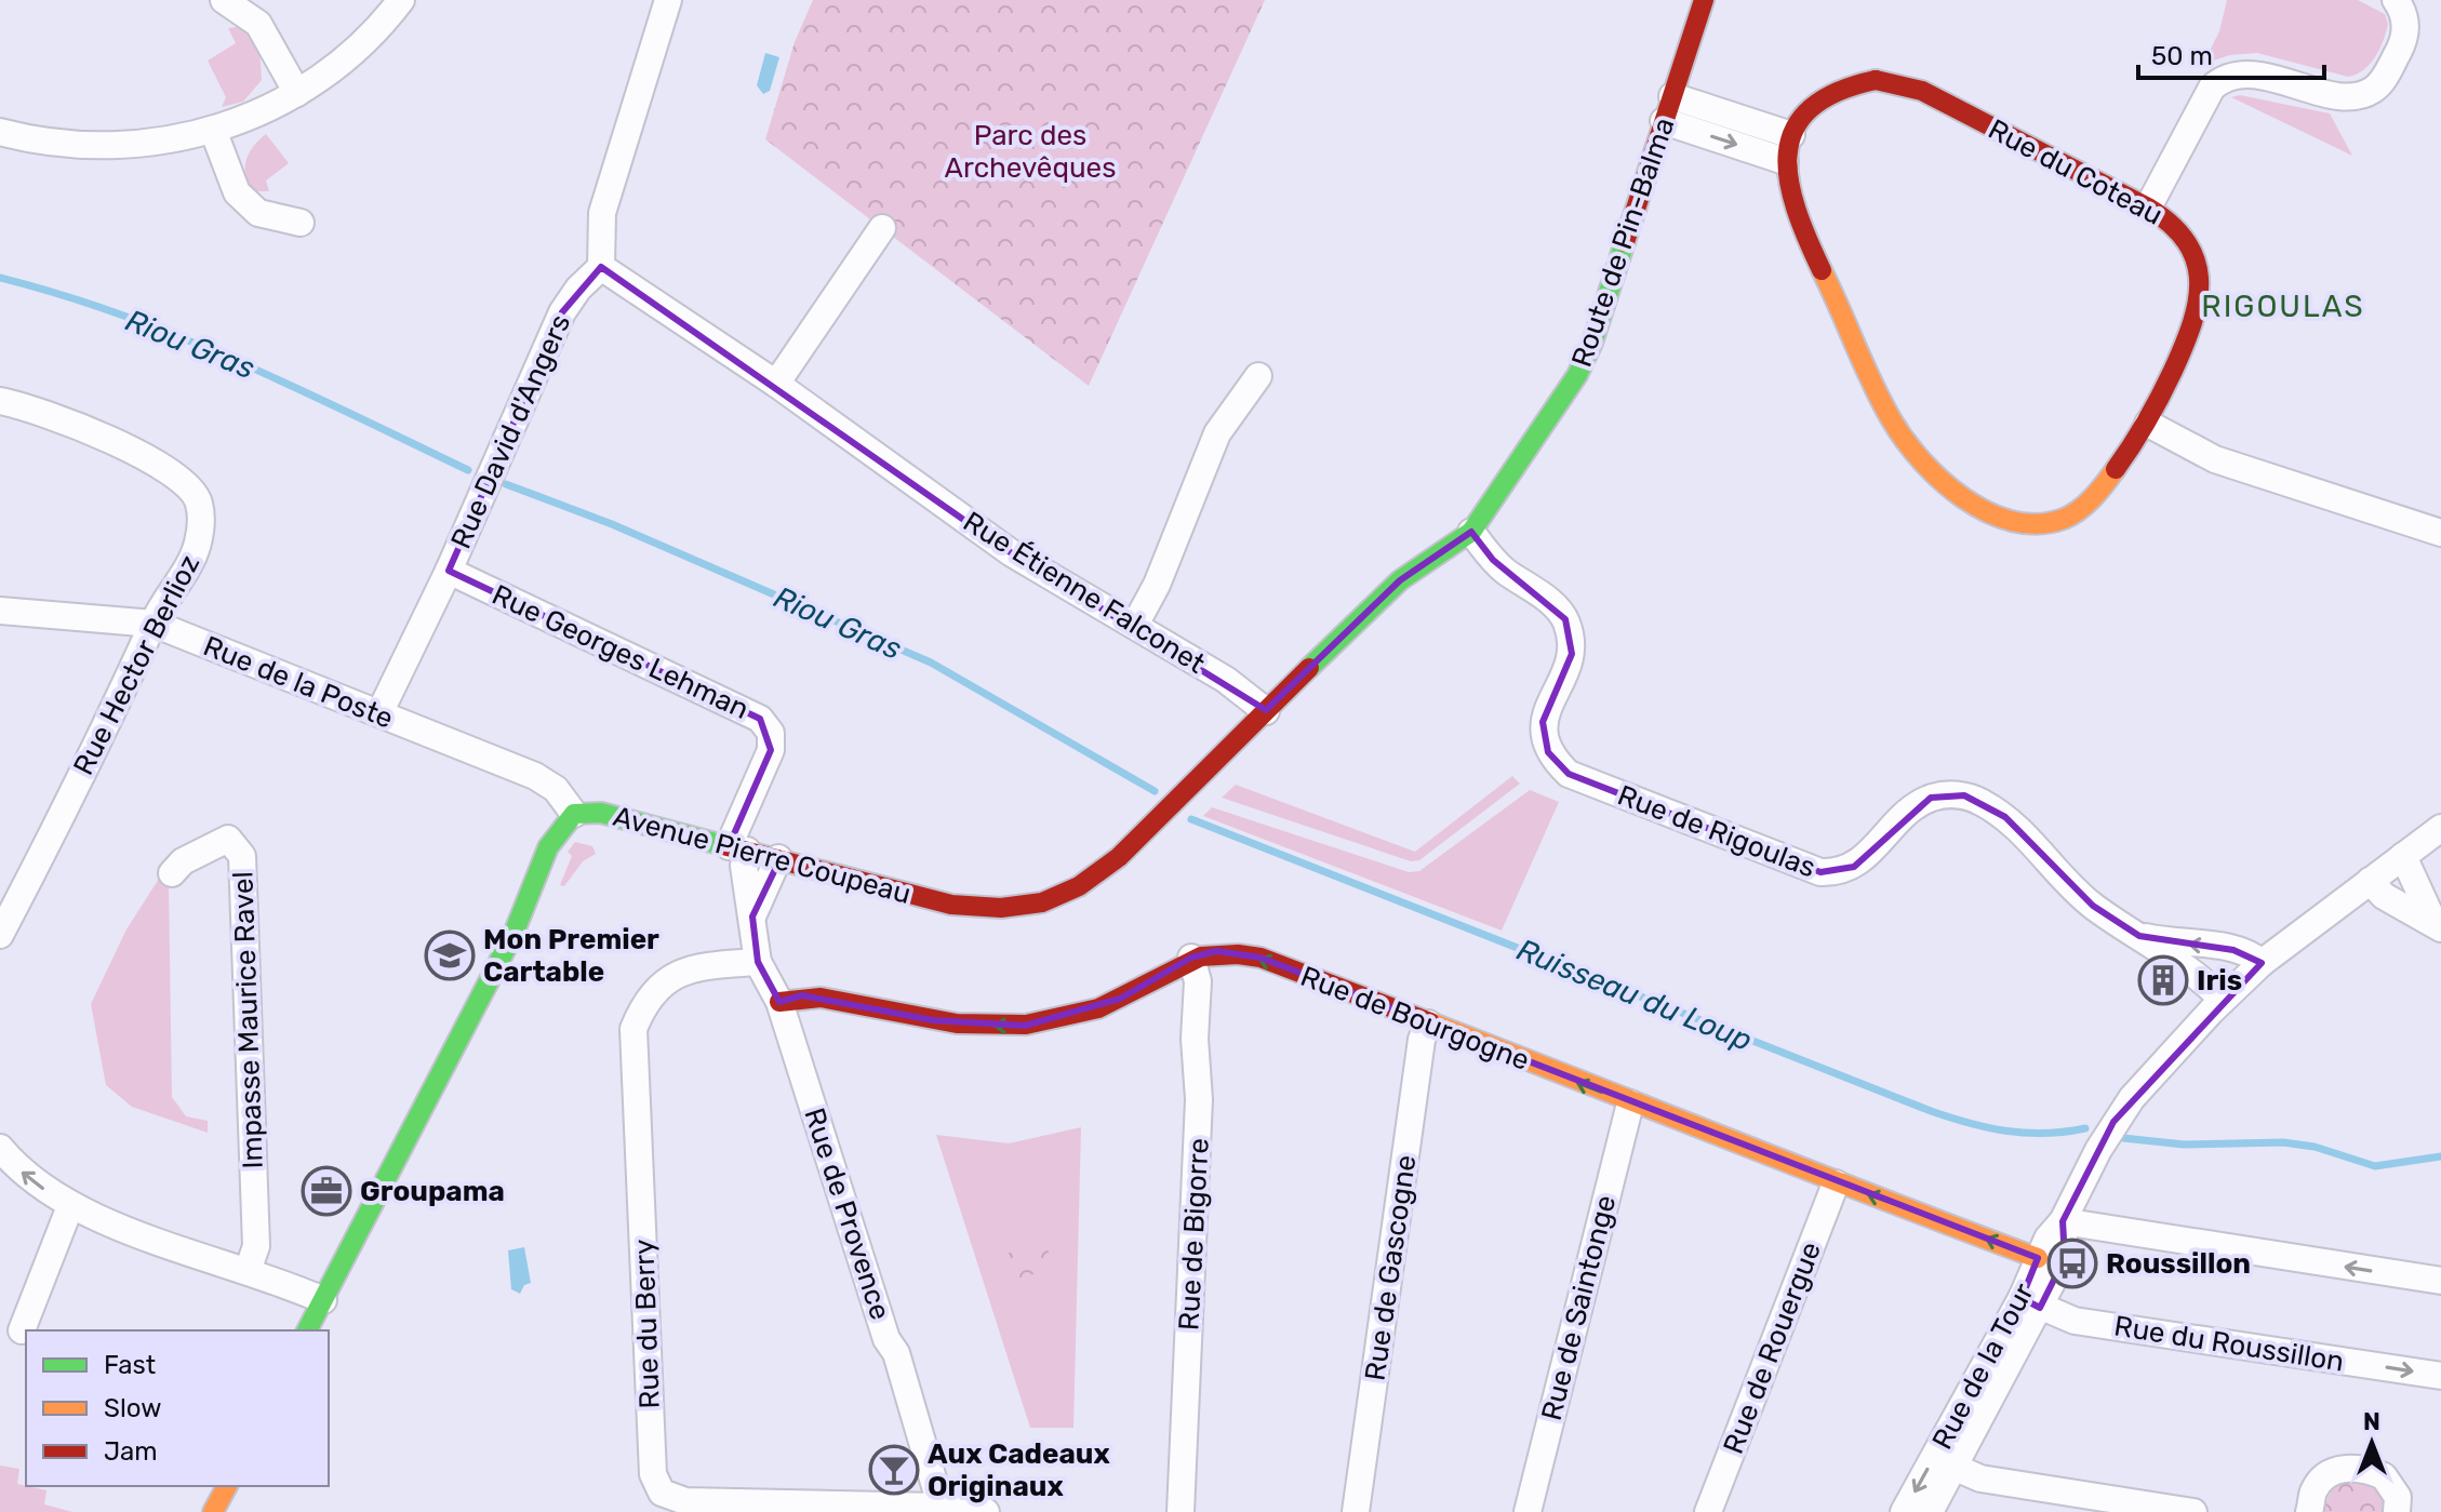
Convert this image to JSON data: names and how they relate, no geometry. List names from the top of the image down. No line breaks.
{"streets":{"street":["Rue du Coteau","Route de Pin-Balma","Rue David d'Angers","Rue Étienne Falconet","Rue Georges Lehman","Rue Hector Berlioz","Rue de la Poste","Rue de Rigoulas","Avenue Pierre Coupeau","Rue de Bourgogne","Impasse Maurice Ravel","Rue de Provence","Rue de Bigorre","Rue de Gascogne","Rue de Saintonge","Rue du Berry","Rue du Roussillon","Rue de Rouergue","Rue de la Tour"]},"crossings":[["Route de Pin-Balma","Rue Étienne Falconet"],["Route de Pin-Balma","Rue de Rigoulas"],["Route de Pin-Balma","Avenue Pierre Coupeau"],["Rue David d'Angers","Rue Étienne Falconet"],["Rue David d'Angers","Rue Georges Lehman"],["Rue David d'Angers","Rue de la Poste"],["Rue Georges Lehman","Avenue Pierre Coupeau"],["Rue Georges Lehman","Rue de Provence"],["Rue Hector Berlioz","Rue de la Poste"],["Rue de la Poste","Avenue Pierre Coupeau"],["Rue de Rigoulas","Rue de la Tour"],["Avenue Pierre Coupeau","Rue de Provence"],["Rue de Bourgogne","Rue de Provence"],["Rue de Bourgogne","Rue de Bigorre"],["Rue de Bourgogne","Rue de Gascogne"],["Rue de Bourgogne","Rue de Saintonge"],["Rue de Bourgogne","Rue de Rouergue"],["Rue de Bourgogne","Rue de la Tour"],["Rue de Provence","Rue du Berry"],["Rue du Roussillon","Rue de la Tour"]],"one_way":["Rue de Bourgogne"],"districts":["RIGOULAS"],"water":["Riou Gras","Ruisseau du Loup"],"parks":["Parc des Archevêques"],"places":{"school or university":["Mon Premier Cartable"],"building":["Iris"],"office":["Groupama"],"bus stop":["Roussillon"],"bar":["Aux Cadeaux Originaux"]},"legend":["Fast","Slow","Jam"],"scale_bar":"50 m","north":"top"}
